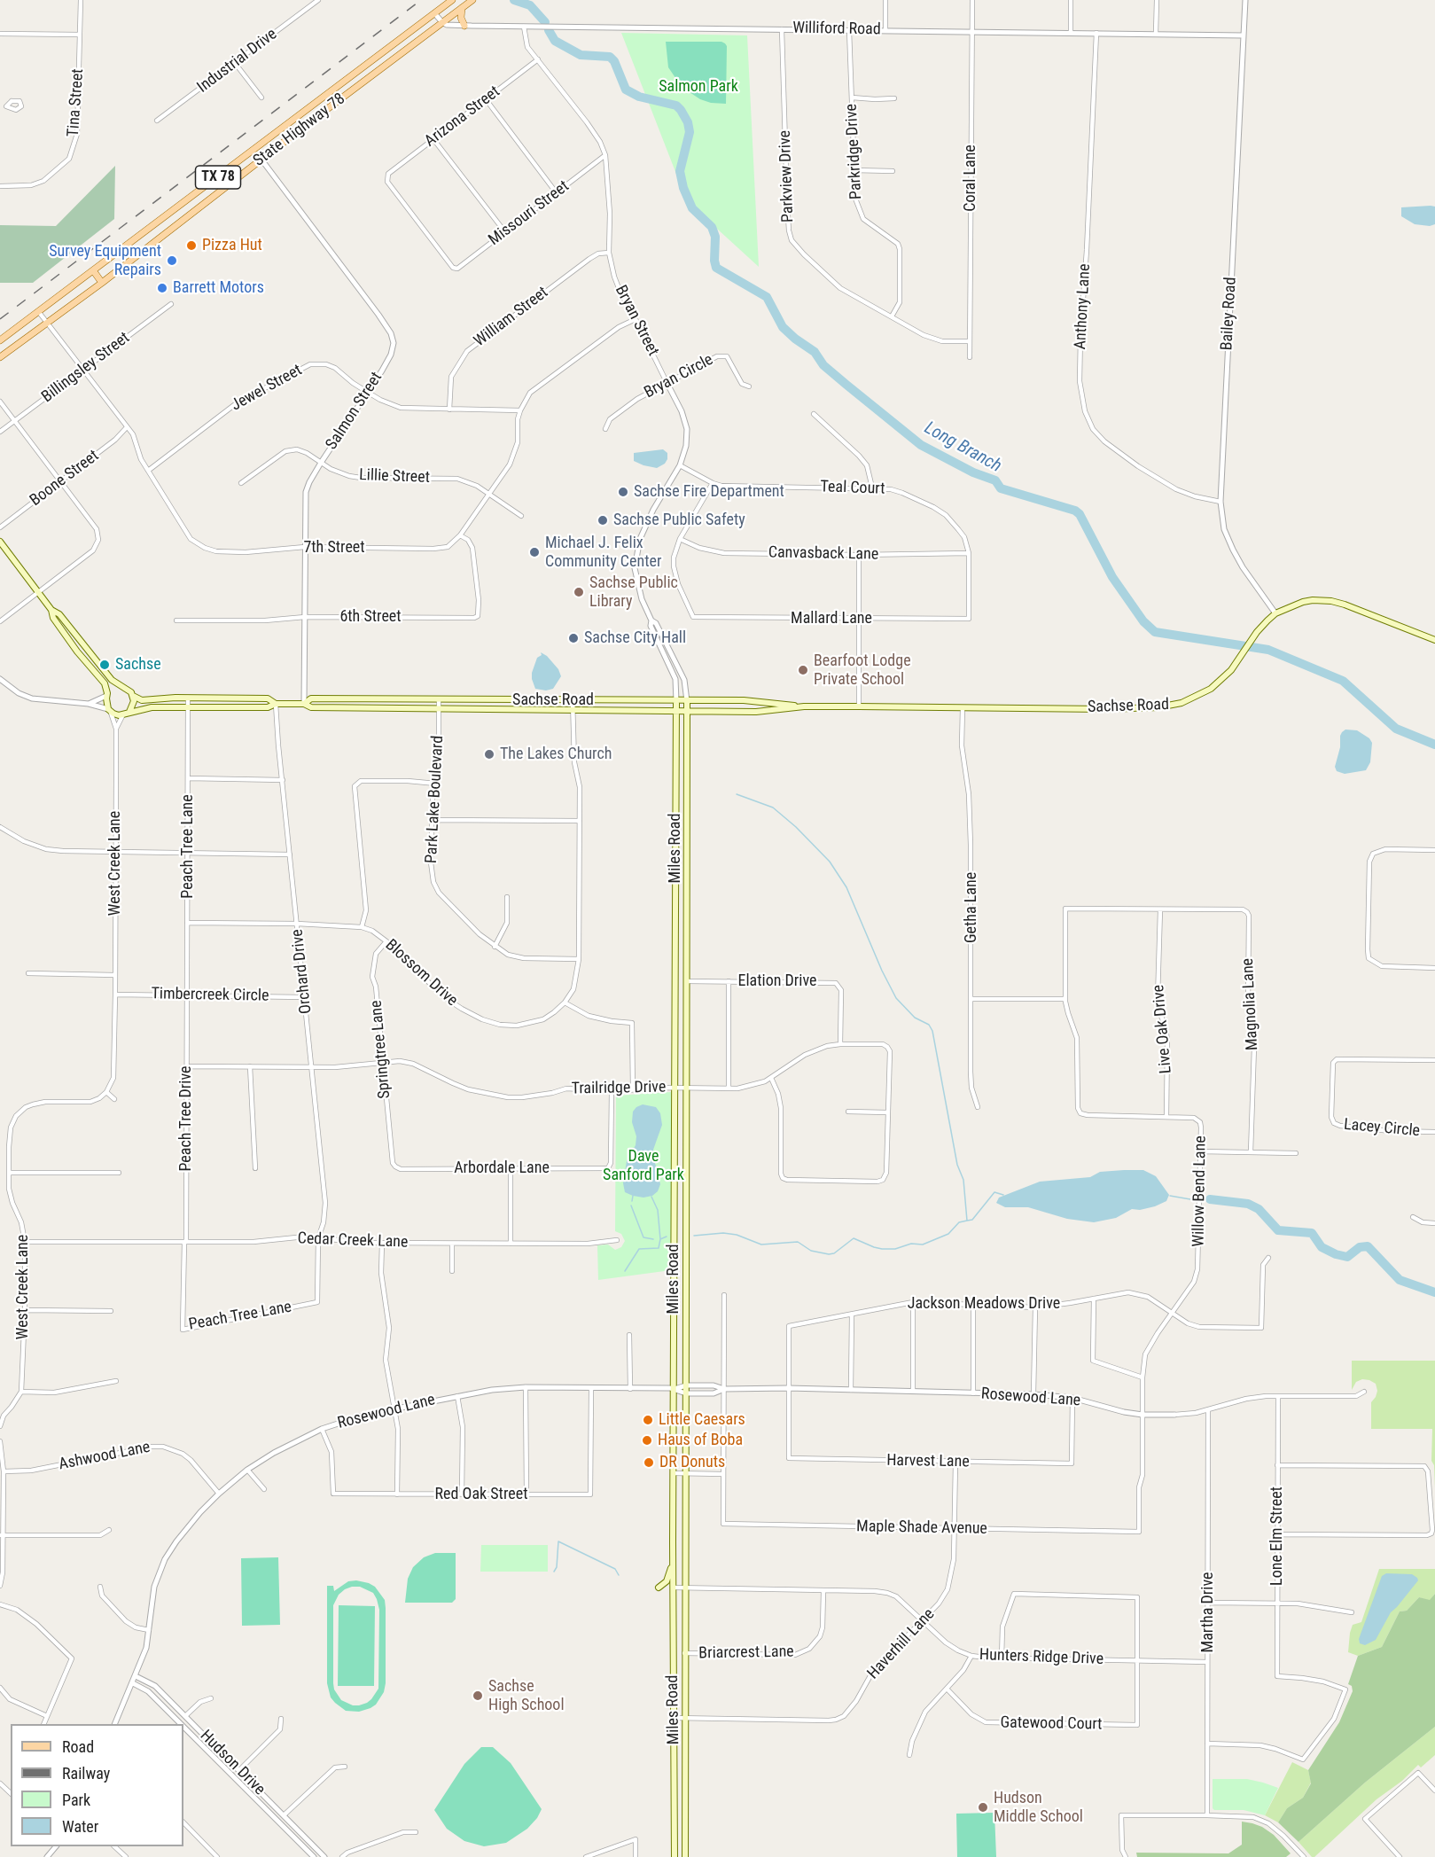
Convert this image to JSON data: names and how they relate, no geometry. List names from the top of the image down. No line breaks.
{"streets":{"main road":["State Highway 78","TX 78","Sachse Road","Miles Road"],"street":["Williford Road","Industrial Drive","Tina Street","Arizona Street","Parkridge Drive","Parkview Drive","Coral Lane","Missouri Street","Anthony Lane","Bailey Road","William Street","Bryan Street","Billingsley Street","Bryan Circle","Jewel Street","Salmon Street","Lillie Street","Boone Street","Teal Court","7th Street","Canvasback Lane","6th Street","Mallard Lane","Park Lake Boulevard","Peach Tree Lane","West Creek Lane","Getha Lane","Orchard Drive","Blossom Drive","Elation Drive","Timbercreek Circle","Magnolia Lane","Live Oak Drive","Springtree Lane","Trailridge Drive","Peach Tree Drive","Lacey Circle","Arbordale Lane","Willow Bend Lane","Cedar Creek Lane","Jackson Meadows Drive","Rosewood Lane","Ashwood Lane","Harvest Lane","Red Oak Street","Maple Shade Avenue","Lone Elm Street","Martha Drive","Haverhill Lane","Briarcrest Lane","Hunters Ridge Drive","Gatewood Court","Hudson Drive"]},"crossings":[["Williford Road","State Highway 78"],["Williford Road","Parkridge Drive"],["Williford Road","Parkview Drive"],["Williford Road","Coral Lane"],["Williford Road","Anthony Lane"],["Williford Road","Bailey Road"],["Williford Road","Bryan Street"],["Arizona Street","Missouri Street"],["Arizona Street","Bryan Street"],["State Highway 78","Salmon Street"],["State Highway 78","7th Street"],["Parkridge Drive","Parkview Drive"],["Parkview Drive","Coral Lane"],["Missouri Street","Bryan Street"],["Anthony Lane","Bailey Road"],["Bailey Road","Sachse Road"],["William Street","Bryan Street"],["William Street","Jewel Street"],["Bryan Street","Bryan Circle"],["Bryan Street","Teal Court"],["Bryan Street","7th Street"],["Bryan Street","Sachse Road"],["Bryan Street","Miles Road"],["Billingsley Street","7th Street"],["Jewel Street","Salmon Street"],["Jewel Street","7th Street"],["Salmon Street","Lillie Street"],["Salmon Street","7th Street"],["Salmon Street","6th Street"],["Salmon Street","Sachse Road"],["Lillie Street","7th Street"],["Boone Street","7th Street"],["Teal Court","Canvasback Lane"],["Teal Court","Mallard Lane"],["7th Street","6th Street"],["Canvasback Lane","Mallard Lane"],["Sachse Road","Park Lake Boulevard"],["Sachse Road","Peach Tree Lane"],["Sachse Road","Miles Road"],["Sachse Road","West Creek Lane"],["Sachse Road","Getha Lane"],["Sachse Road","Orchard Drive"],["Sachse Road","Blossom Drive"],["Park Lake Boulevard","Blossom Drive"],["Peach Tree Lane","Orchard Drive"],["Peach Tree Lane","Blossom Drive"],["Peach Tree Lane","Timbercreek Circle"],["Peach Tree Lane","Peach Tree Drive"],["Peach Tree Lane","Cedar Creek Lane"],["Miles Road","Elation Drive"],["Miles Road","Trailridge Drive"],["Miles Road","Rosewood Lane"],["Miles Road","Haverhill Lane"],["Miles Road","Briarcrest Lane"],["Miles Road","Hunters Ridge Drive"],["West Creek Lane","Timbercreek Circle"],["West Creek Lane","Cedar Creek Lane"],["Orchard Drive","Blossom Drive"],["Orchard Drive","Timbercreek Circle"],["Orchard Drive","Trailridge Drive"],["Orchard Drive","Cedar Creek Lane"],["Blossom Drive","Springtree Lane"],["Elation Drive","Trailridge Drive"],["Timbercreek Circle","Peach Tree Drive"],["Magnolia Lane","Live Oak Drive"],["Magnolia Lane","Willow Bend Lane"],["Live Oak Drive","Willow Bend Lane"],["Springtree Lane","Trailridge Drive"],["Springtree Lane","Arbordale Lane"],["Trailridge Drive","Peach Tree Drive"],["Trailridge Drive","Arbordale Lane"],["Peach Tree Drive","Cedar Creek Lane"],["Willow Bend Lane","Jackson Meadows Drive"],["Willow Bend Lane","Rosewood Lane"],["Willow Bend Lane","Maple Shade Avenue"],["Jackson Meadows Drive","Rosewood Lane"],["Jackson Meadows Drive","Harvest Lane"],["Rosewood Lane","Ashwood Lane"],["Rosewood Lane","Harvest Lane"],["Rosewood Lane","Red Oak Street"],["Rosewood Lane","Maple Shade Avenue"],["Rosewood Lane","Lone Elm Street"],["Rosewood Lane","Martha Drive"],["Rosewood Lane","Hudson Drive"],["Harvest Lane","Haverhill Lane"],["Maple Shade Avenue","Haverhill Lane"],["Lone Elm Street","Martha Drive"],["Martha Drive","Hunters Ridge Drive"],["Haverhill Lane","Hunters Ridge Drive"],["Briarcrest Lane","Hunters Ridge Drive"],["Hunters Ridge Drive","Gatewood Court"]],"water":["Long Branch"],"parks":["Salmon Park","Dave Sanford Park"],"places":["Pizza Hut","Survey Equipment Repairs","Barrett Motors","Sachse Fire Department","Sachse Public Safety","Michael J. Felix Community Center","Sachse Public Library","Sachse City Hall","Sachse","Bearfoot Lodge Private School","The Lakes Church","Little Caesars","Haus of Boba","DR Donuts","Sachse High School","Hudson Middle School"],"legend":["Road","Railway","Park","Water"]}
